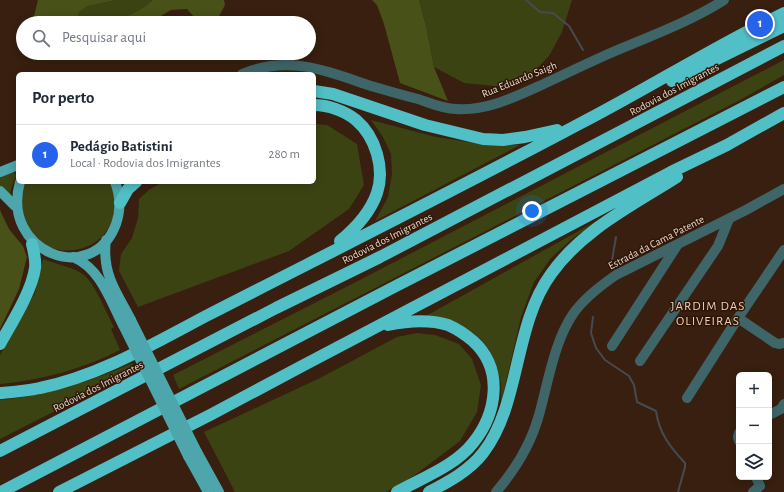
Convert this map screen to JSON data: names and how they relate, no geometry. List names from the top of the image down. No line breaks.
{"streets":{"highway":["Rodovia dos Imigrantes"],"street":["Rua Eduardo Saigh","Estrada da Cama Patente"]},"districts":["JARDIM DAS OLIVEIRAS"],"page":{"pins":"1","search":"Pesquisar aqui","heading":"Por perto","list":[{"mark":"1","name":"Pedágio Batistini","note":"Local · Rodovia dos Imigrantes","value":"280 m"}],"map_buttons":["+","−"]}}
